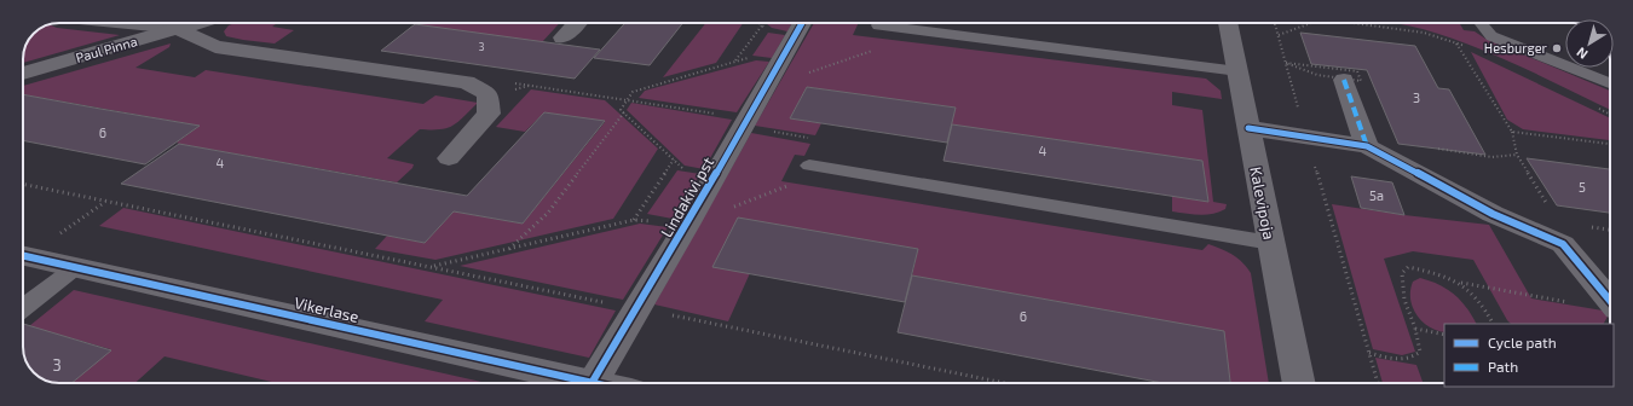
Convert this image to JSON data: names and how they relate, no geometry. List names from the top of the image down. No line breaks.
{"streets":{"street":["Paul Pinna","Lindakivi pst","Kalevipoja","Vikerlase"]},"places":["Hesburger"],"house_numbers":["3","3","6","4","4","5","5a","6","3"],"legend":["Cycle path","Path"],"north":"bottom left"}
